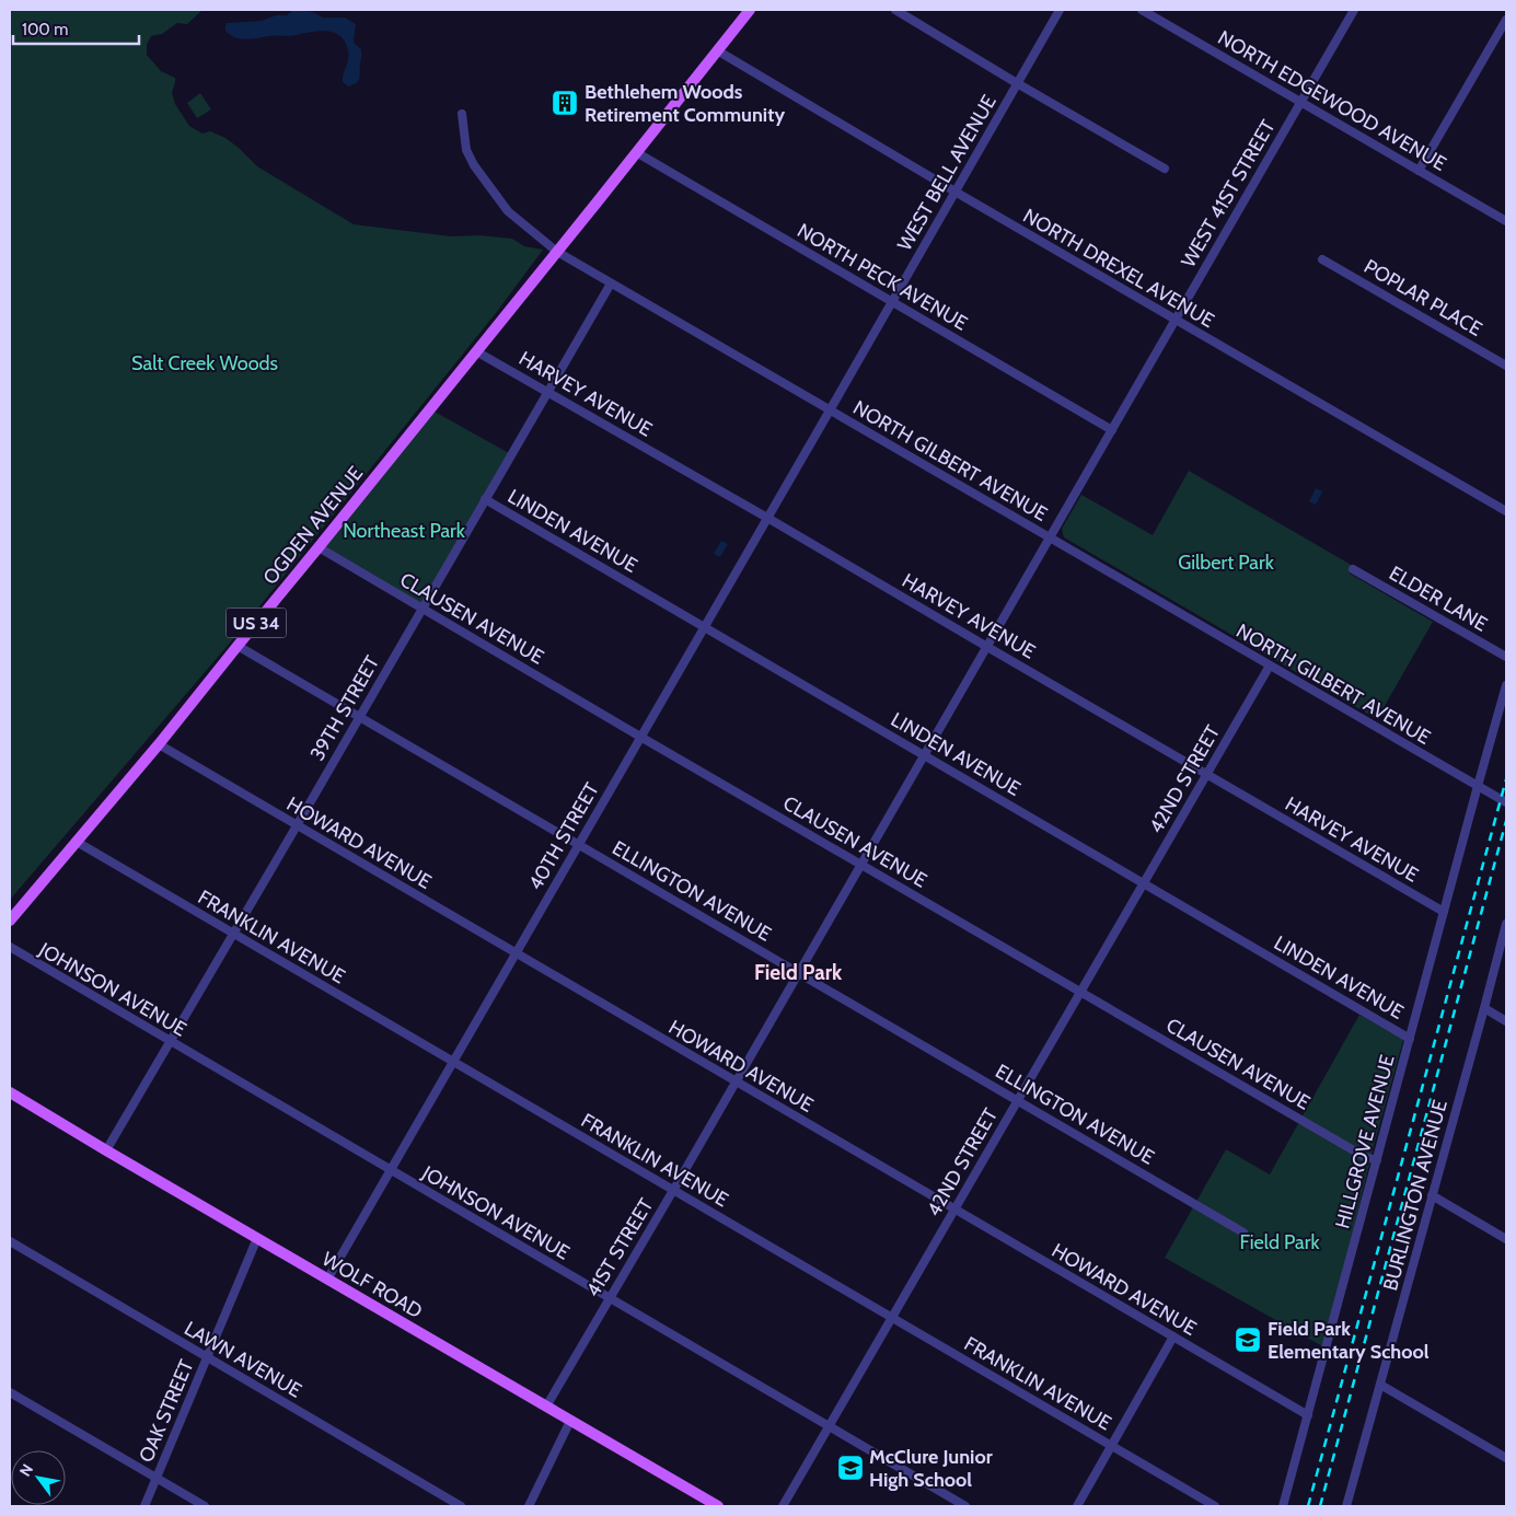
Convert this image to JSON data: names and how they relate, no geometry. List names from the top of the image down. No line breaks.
{"streets":{"main road":["OGDEN AVENUE","US 34","WOLF ROAD"],"street":["NORTH EDGEWOOD AVENUE","WEST BELL AVENUE","WEST 41ST STREET","NORTH DREXEL AVENUE","NORTH PECK AVENUE","POPLAR PLACE","HARVEY AVENUE","NORTH GILBERT AVENUE","LINDEN AVENUE","ELDER LANE","CLAUSEN AVENUE","39TH STREET","42ND STREET","40TH STREET","HOWARD AVENUE","ELLINGTON AVENUE","FRANKLIN AVENUE","JOHNSON AVENUE","HILLGROVE AVENUE","BURLINGTON AVENUE","41ST STREET","LAWN AVENUE","OAK STREET"]},"crossings":[["NORTH EDGEWOOD AVENUE","WEST 41ST STREET"],["WEST BELL AVENUE","NORTH DREXEL AVENUE"],["WEST BELL AVENUE","NORTH PECK AVENUE"],["WEST BELL AVENUE","NORTH GILBERT AVENUE"],["WEST BELL AVENUE","40TH STREET"],["WEST 41ST STREET","NORTH DREXEL AVENUE"],["WEST 41ST STREET","NORTH PECK AVENUE"],["WEST 41ST STREET","NORTH GILBERT AVENUE"],["WEST 41ST STREET","41ST STREET"],["NORTH DREXEL AVENUE","US 34"],["NORTH PECK AVENUE","US 34"],["HARVEY AVENUE","OGDEN AVENUE"],["HARVEY AVENUE","39TH STREET"],["HARVEY AVENUE","42ND STREET"],["HARVEY AVENUE","40TH STREET"],["HARVEY AVENUE","HILLGROVE AVENUE"],["HARVEY AVENUE","41ST STREET"],["NORTH GILBERT AVENUE","OGDEN AVENUE"],["NORTH GILBERT AVENUE","US 34"],["NORTH GILBERT AVENUE","39TH STREET"],["NORTH GILBERT AVENUE","42ND STREET"],["NORTH GILBERT AVENUE","40TH STREET"],["NORTH GILBERT AVENUE","HILLGROVE AVENUE"],["NORTH GILBERT AVENUE","41ST STREET"],["OGDEN AVENUE","CLAUSEN AVENUE"],["OGDEN AVENUE","US 34"],["OGDEN AVENUE","HOWARD AVENUE"],["OGDEN AVENUE","ELLINGTON AVENUE"],["OGDEN AVENUE","FRANKLIN AVENUE"],["LINDEN AVENUE","39TH STREET"],["LINDEN AVENUE","42ND STREET"],["LINDEN AVENUE","40TH STREET"],["LINDEN AVENUE","HILLGROVE AVENUE"],["LINDEN AVENUE","41ST STREET"],["CLAUSEN AVENUE","39TH STREET"],["CLAUSEN AVENUE","42ND STREET"],["CLAUSEN AVENUE","40TH STREET"],["CLAUSEN AVENUE","HILLGROVE AVENUE"],["CLAUSEN AVENUE","41ST STREET"],["39TH STREET","HOWARD AVENUE"],["39TH STREET","ELLINGTON AVENUE"],["39TH STREET","FRANKLIN AVENUE"],["39TH STREET","JOHNSON AVENUE"],["39TH STREET","WOLF ROAD"],["42ND STREET","HOWARD AVENUE"],["42ND STREET","ELLINGTON AVENUE"],["42ND STREET","FRANKLIN AVENUE"],["42ND STREET","JOHNSON AVENUE"],["40TH STREET","HOWARD AVENUE"],["40TH STREET","ELLINGTON AVENUE"],["40TH STREET","FRANKLIN AVENUE"],["40TH STREET","JOHNSON AVENUE"],["40TH STREET","WOLF ROAD"],["HOWARD AVENUE","HILLGROVE AVENUE"],["HOWARD AVENUE","41ST STREET"],["ELLINGTON AVENUE","41ST STREET"],["FRANKLIN AVENUE","41ST STREET"],["JOHNSON AVENUE","41ST STREET"],["41ST STREET","WOLF ROAD"],["WOLF ROAD","OAK STREET"],["LAWN AVENUE","OAK STREET"]],"districts":["Field Park"],"parks":["Salt Creek Woods","Northeast Park","Gilbert Park","Field Park"],"places":{"building":["Bethlehem Woods Retirement Community"],"school or university":["Field Park Elementary School","McClure Junior High School"]},"scale_bar":"100 m","north":"top left"}
